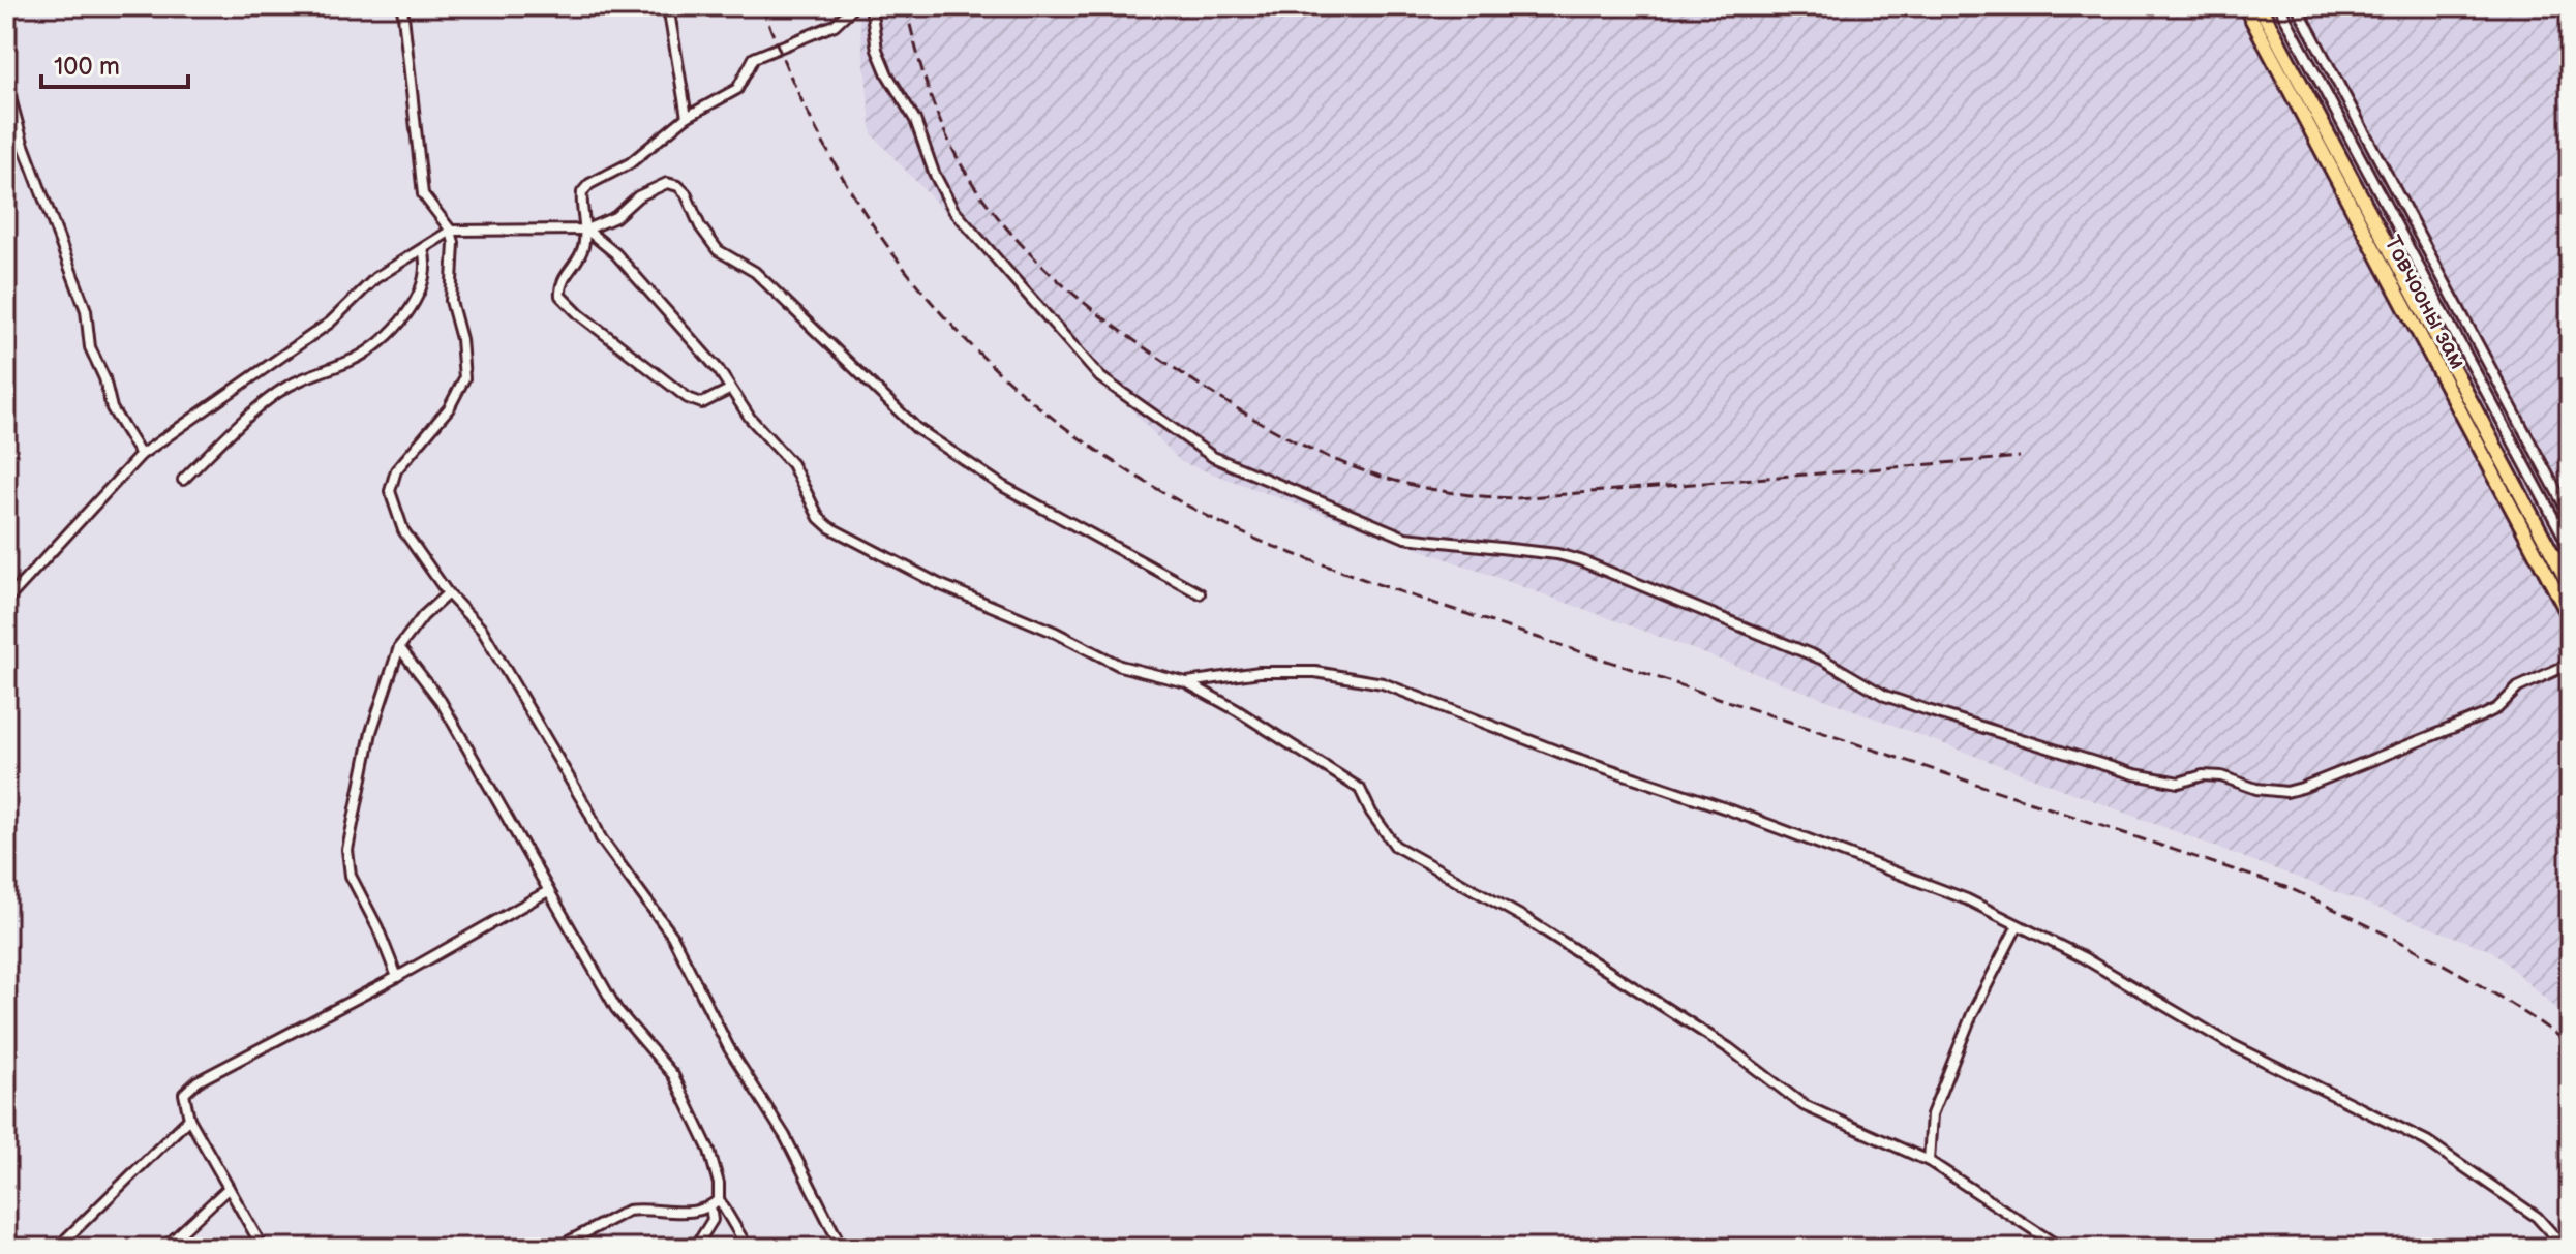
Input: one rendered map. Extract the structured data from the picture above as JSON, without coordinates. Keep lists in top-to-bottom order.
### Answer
{
  "streets": {
    "highway": ["Товчооны зам"]
  },
  "scale_bar": "100 m"
}
